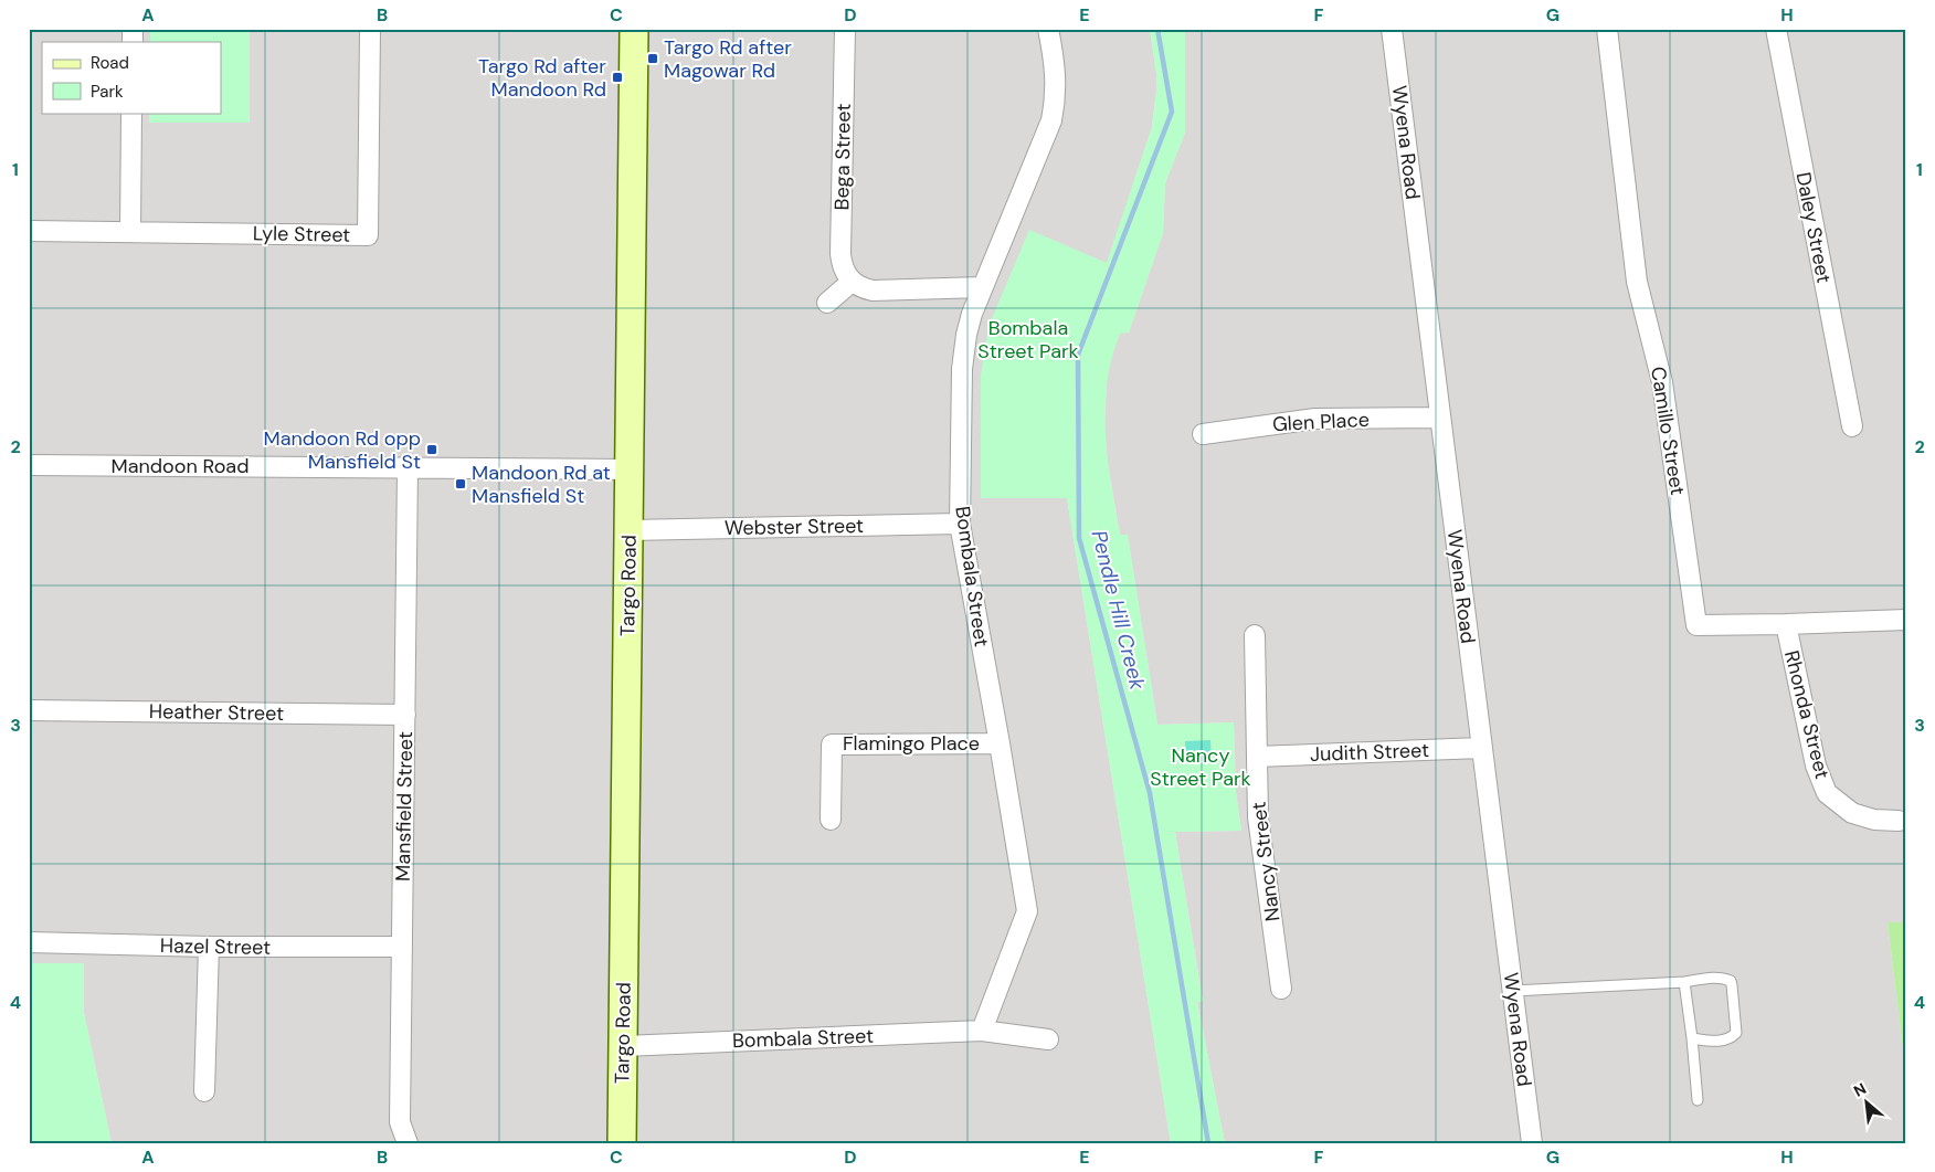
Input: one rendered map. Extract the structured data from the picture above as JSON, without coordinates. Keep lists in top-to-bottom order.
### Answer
{
  "streets": {
    "street": [
      "Wyena Road",
      "Bega Street",
      "Daley Street",
      "Lyle Street",
      "Glen Place",
      "Camillo Street",
      "Mandoon Road",
      "Webster Street",
      "Bombala Street",
      "Targo Road",
      "Heather Street",
      "Rhonda Street",
      "Flamingo Place",
      "Judith Street",
      "Mansfield Street",
      "Nancy Street",
      "Hazel Street"
    ]
  },
  "crossings": [
    ["Wyena Road", "Glen Place"],
    ["Wyena Road", "Judith Street"],
    ["Camillo Street", "Rhonda Street"],
    ["Mandoon Road", "Targo Road"],
    ["Mandoon Road", "Mansfield Street"],
    ["Webster Street", "Bombala Street"],
    ["Webster Street", "Targo Road"],
    ["Bombala Street", "Targo Road"],
    ["Bombala Street", "Flamingo Place"],
    ["Heather Street", "Mansfield Street"],
    ["Judith Street", "Nancy Street"],
    ["Mansfield Street", "Hazel Street"]
  ],
  "water": ["Pendle Hill Creek"],
  "parks": ["Bombala Street Park", "Nancy Street Park"],
  "places": {
    "transit": [
      "Targo Rd after Magowar Rd",
      "Targo Rd after Mandoon Rd",
      "Mandoon Rd opp Mansfield St",
      "Mandoon Rd at Mansfield St"
    ]
  },
  "legend": ["Road", "Park"],
  "north": "top left",
  "grid": {
    "columns": [
      "A",
      "B",
      "C",
      "D",
      "E",
      "F",
      "G",
      "H"
    ],
    "rows": [
      "1",
      "2",
      "3",
      "4"
    ]
  }
}
